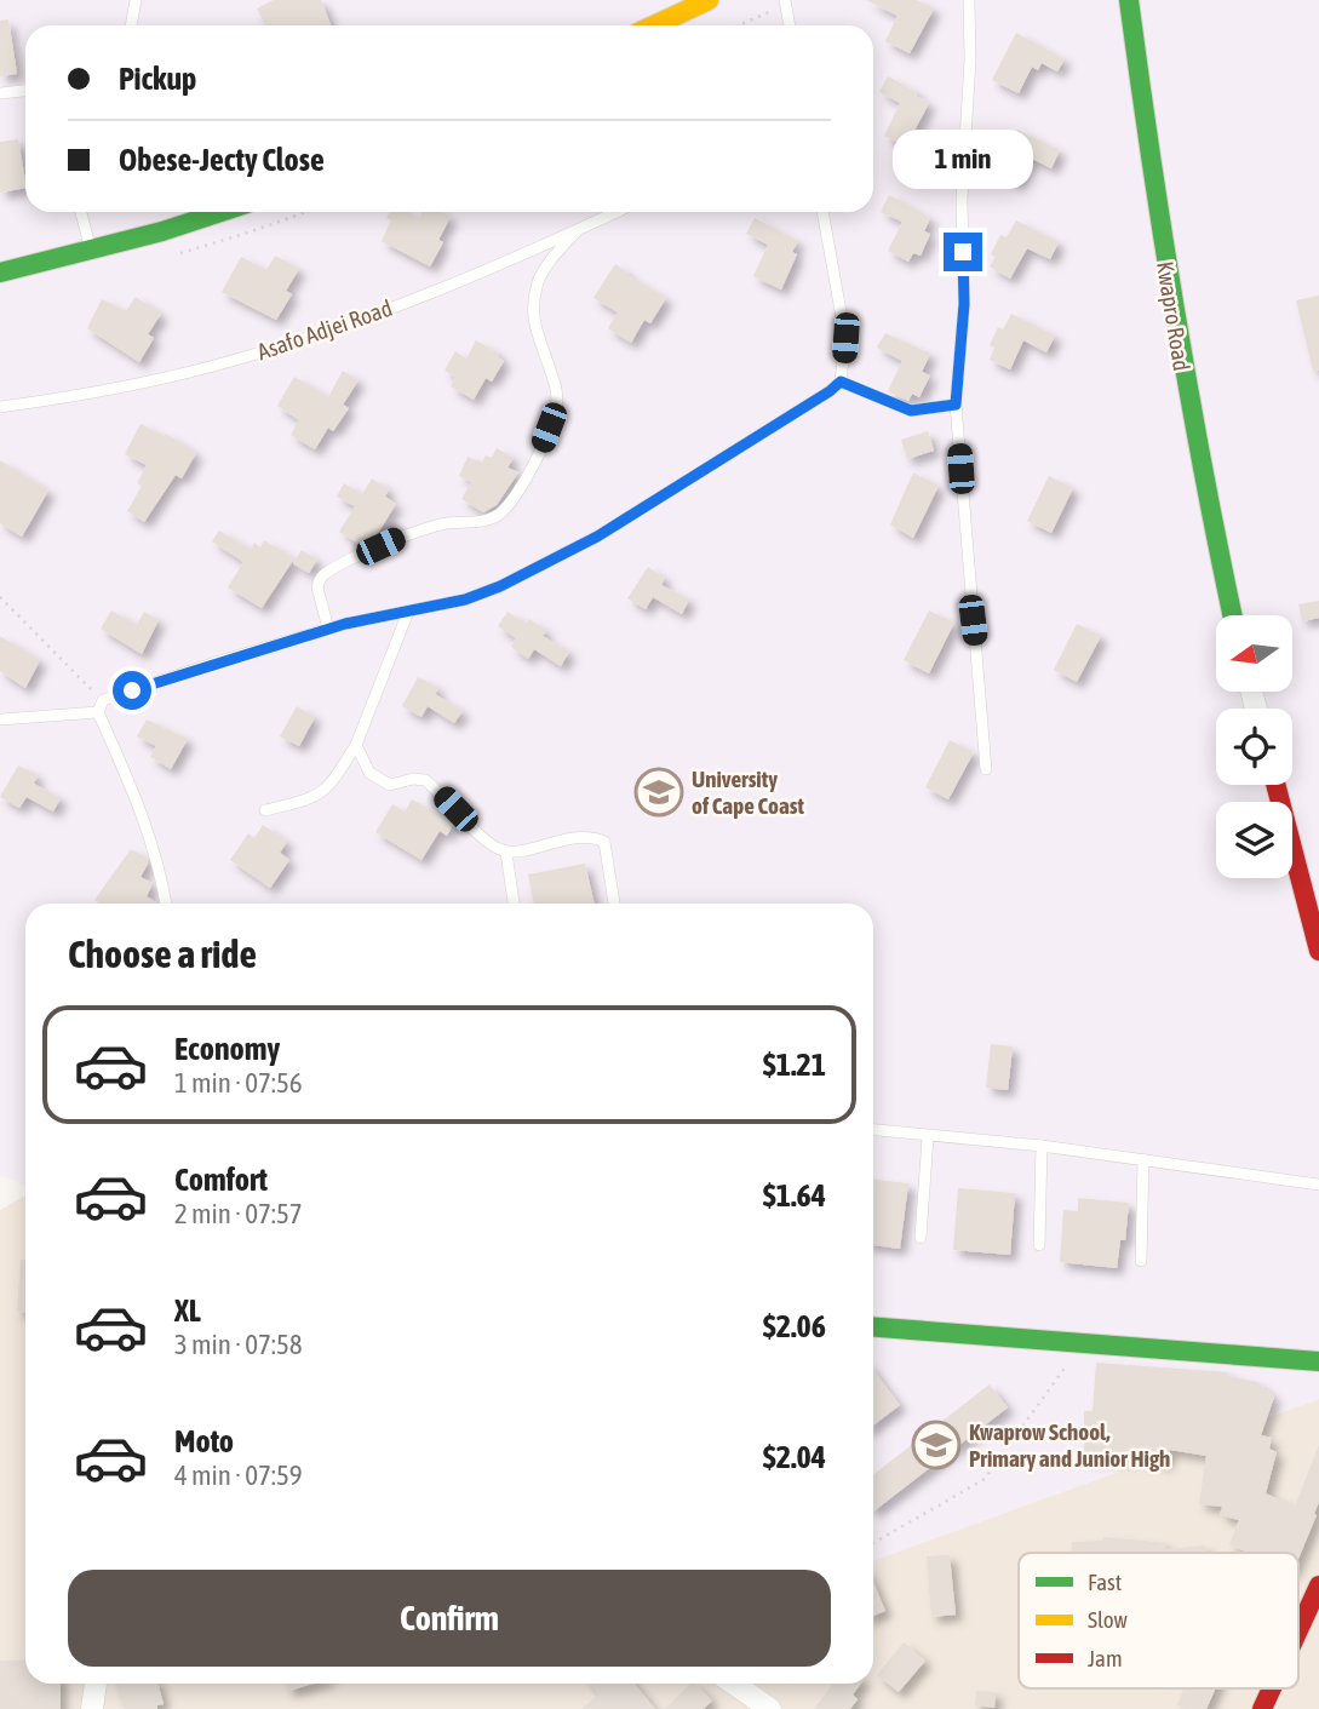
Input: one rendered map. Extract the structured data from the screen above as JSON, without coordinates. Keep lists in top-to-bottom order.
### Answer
{
  "streets": {
    "street": ["Kwapro Road"],
    "lane": ["Asafo Adjei Road"]
  },
  "places": {
    "school or university": ["University of Cape Coast", "Kwaprow School, Primary and Junior High"]
  },
  "legend": ["Fast", "Slow", "Jam"],
  "north": "left",
  "page": {
    "banner": ["Pickup", "Obese-Jecty Close"],
    "bubble": "1 min",
    "heading": "Choose a ride",
    "list": [
      {
        "name": "Economy",
        "note": "1 min · 07:56",
        "value": "$1.21"
      },
      {
        "name": "Comfort",
        "note": "2 min · 07:57",
        "value": "$1.64"
      },
      {
        "name": "XL",
        "note": "3 min · 07:58",
        "value": "$2.06"
      },
      {
        "name": "Moto",
        "note": "4 min · 07:59",
        "value": "$2.04"
      }
    ],
    "buttons": "Confirm"
  }
}
